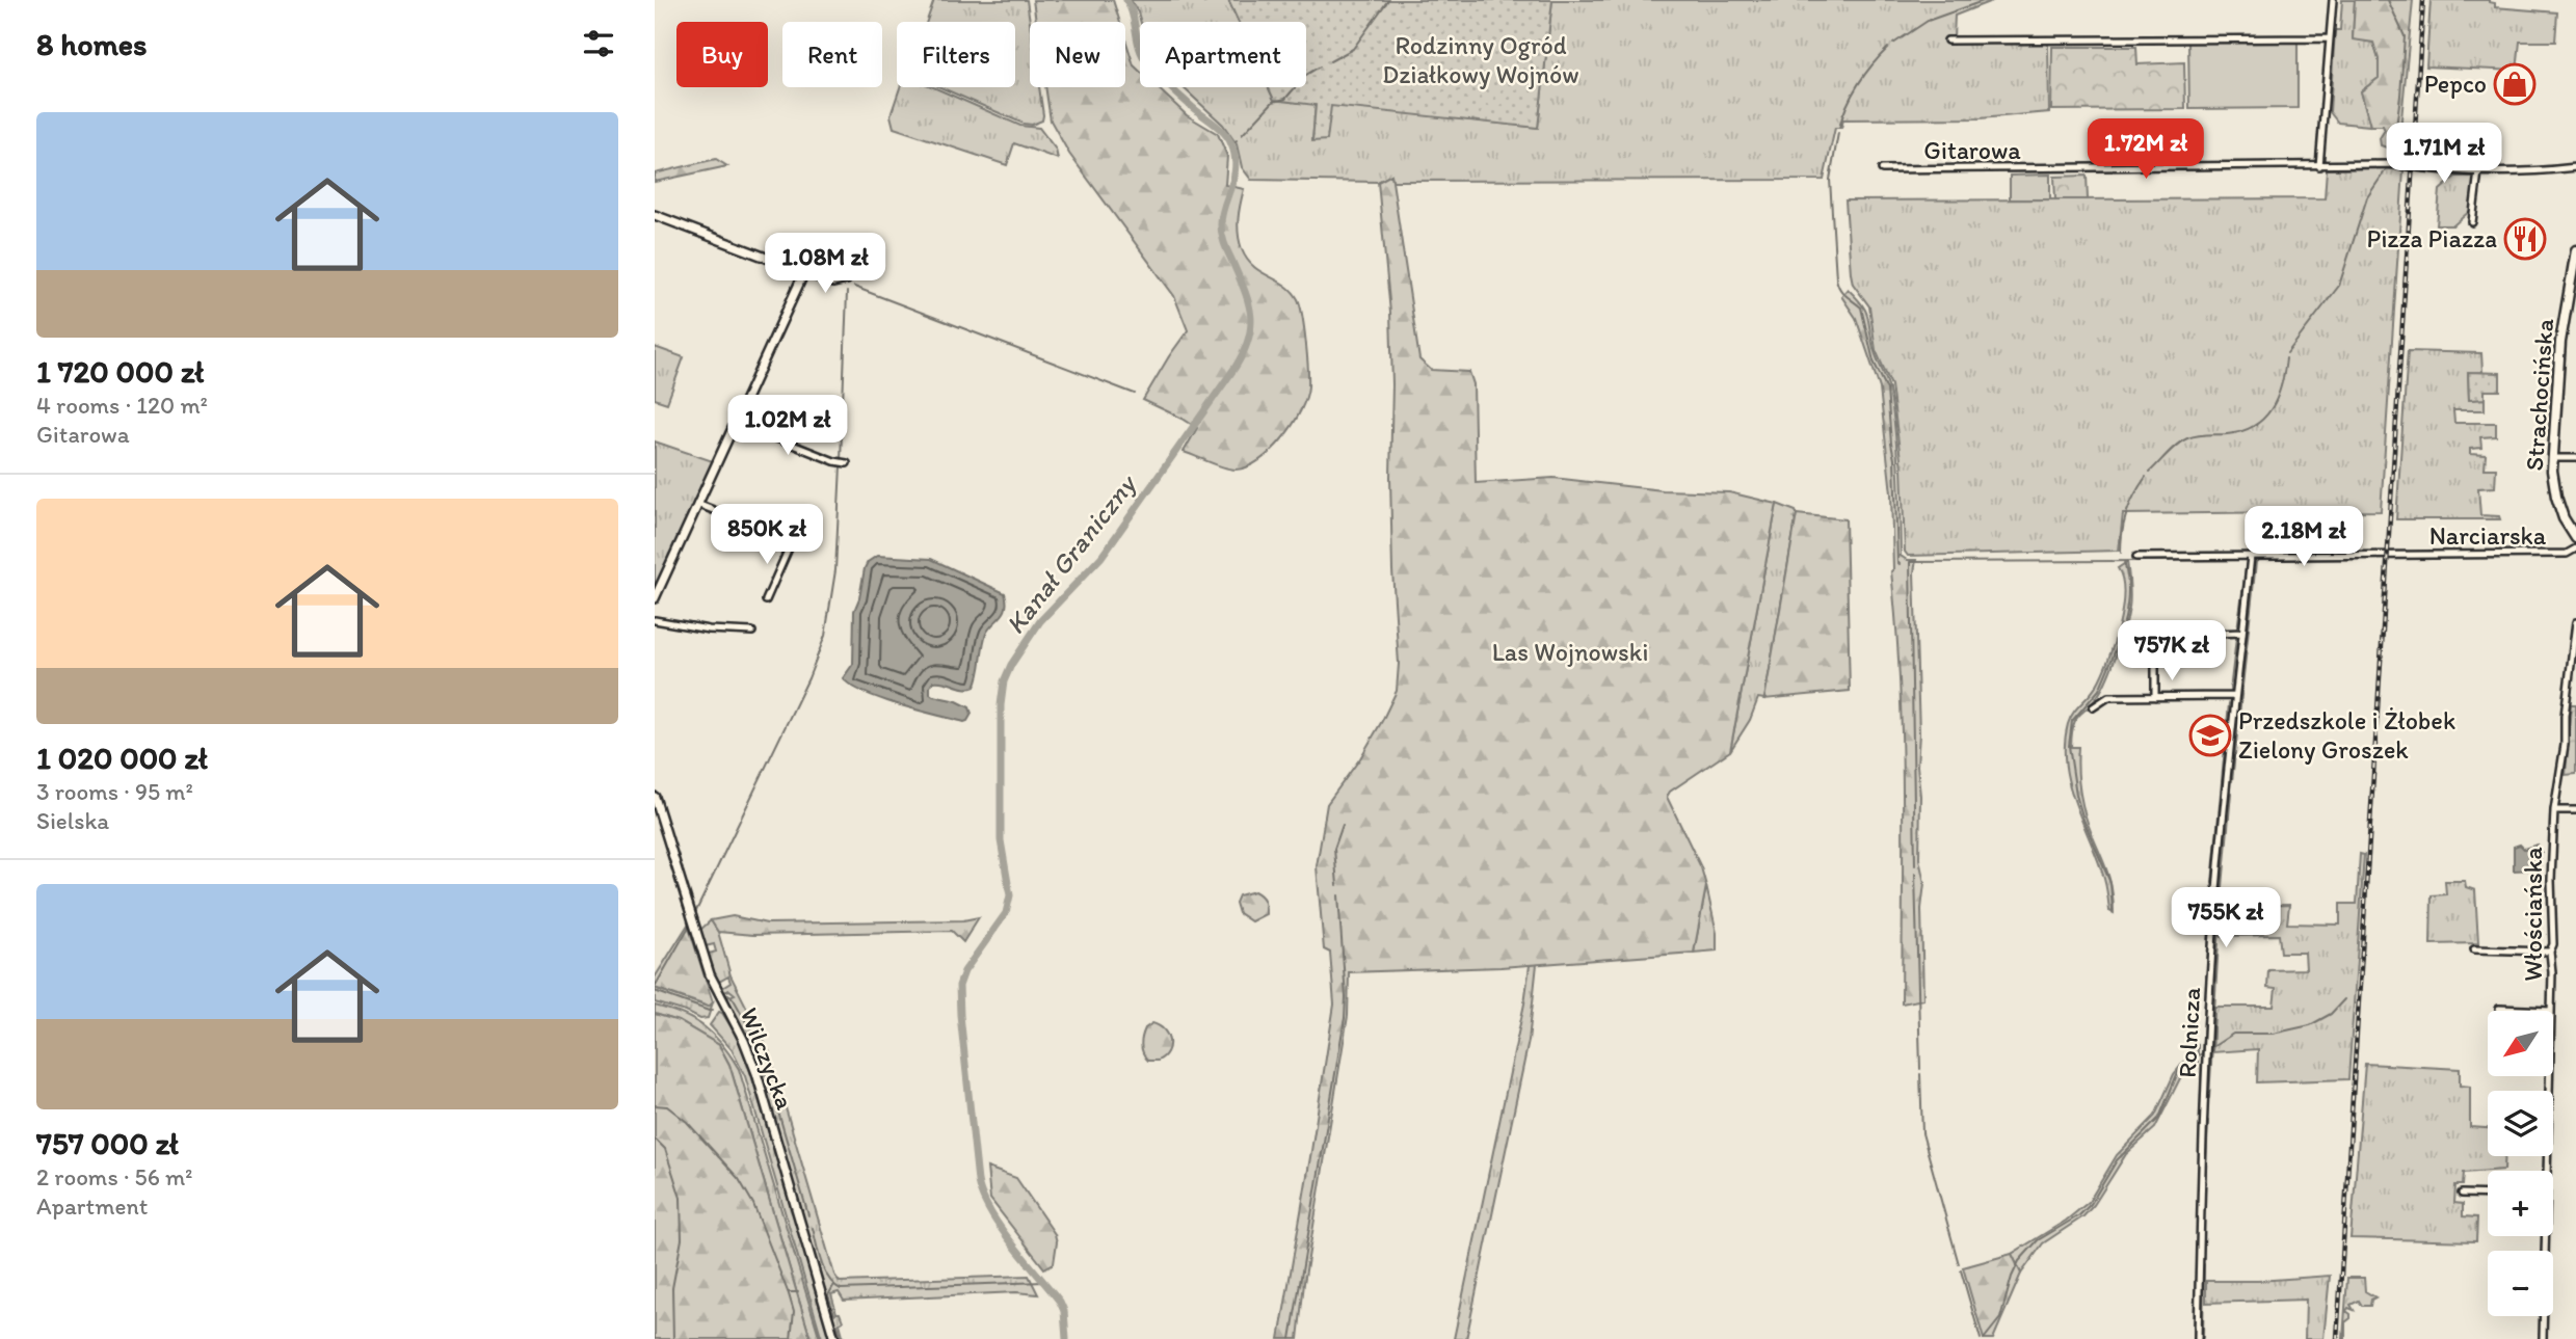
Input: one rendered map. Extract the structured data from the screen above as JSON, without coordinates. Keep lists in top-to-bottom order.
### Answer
{
  "streets": {
    "main road": ["Strachocińska"],
    "street": [
      "Gitarowa",
      "Narciarska",
      "Włościańska",
      "Rolnicza",
      "Wilczycka"
    ]
  },
  "crossings": [
    ["Narciarska", "Rolnicza"]
  ],
  "water": ["Kanał Graniczny"],
  "parks": ["Rodzinny Ogród Działkowy Wojnów", "Las Wojnowski"],
  "places": {
    "shop": ["Pepco"],
    "restaurant": ["Pizza Piazza"],
    "school or university": ["Przedszkole i Żłobek Zielony Groszek"]
  },
  "north": "bottom left",
  "page": {
    "heading": "8 homes",
    "chip": [
      "Buy",
      "Rent",
      "Filters",
      "New",
      "Apartment"
    ],
    "list": [
      {
        "name": "1 720 000 zł",
        "note": "4 rooms · 120 m² · Gitarowa"
      },
      {
        "name": "1 020 000 zł",
        "note": "3 rooms · 95 m² · Sielska"
      },
      {
        "name": "757 000 zł",
        "note": "2 rooms · 56 m² · Apartment"
      }
    ],
    "price": [
      "1.72M zł",
      "1.71M zł",
      "1.08M zł",
      "1.02M zł",
      "850K zł",
      "2.18M zł",
      "757K zł",
      "755K zł"
    ],
    "map_buttons": ["+", "−"]
  }
}
